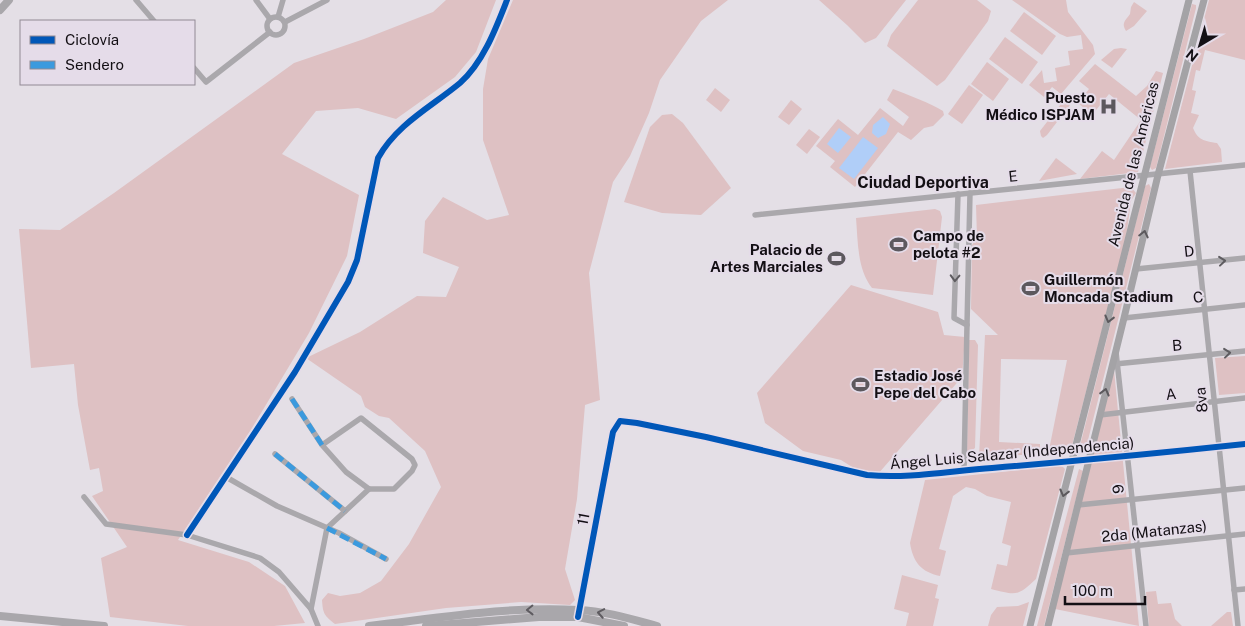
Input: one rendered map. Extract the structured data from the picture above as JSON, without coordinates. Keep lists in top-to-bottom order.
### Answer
{
  "streets": {
    "main road": ["Avenida de las Américas"],
    "street": [
      "E",
      "D",
      "C",
      "B",
      "A",
      "8va",
      "Ángel Luis Salazar (Independencia)",
      "9",
      "11",
      "2da (Matanzas)"
    ]
  },
  "crossings": [
    ["Avenida de las Américas", "E"],
    ["Avenida de las Américas", "D"],
    ["Avenida de las Américas", "C"],
    ["Avenida de las Américas", "B"],
    ["Avenida de las Américas", "A"],
    ["Avenida de las Américas", "Ángel Luis Salazar (Independencia)"],
    ["Avenida de las Américas", "9"],
    ["Avenida de las Américas", "2da (Matanzas)"],
    ["E", "8va"],
    ["D", "8va"],
    ["C", "8va"],
    ["B", "8va"],
    ["B", "9"],
    ["A", "8va"],
    ["A", "9"],
    ["8va", "Ángel Luis Salazar (Independencia)"],
    ["8va", "2da (Matanzas)"],
    ["Ángel Luis Salazar (Independencia)", "9"],
    ["Ángel Luis Salazar (Independencia)", "11"],
    ["9", "2da (Matanzas)"]
  ],
  "one_way": ["D"],
  "districts": ["Ciudad Deportiva"],
  "places": {
    "hospital": ["Puesto Médico ISPJAM"],
    "sports": [
      "Campo de pelota #2",
      "Palacio de Artes Marciales",
      "Guillermón Moncada Stadium",
      "Estadio José Pepe del Cabo"
    ]
  },
  "legend": ["Ciclovía", "Sendero"],
  "scale_bar": "100 m",
  "north": "bottom left"
}
